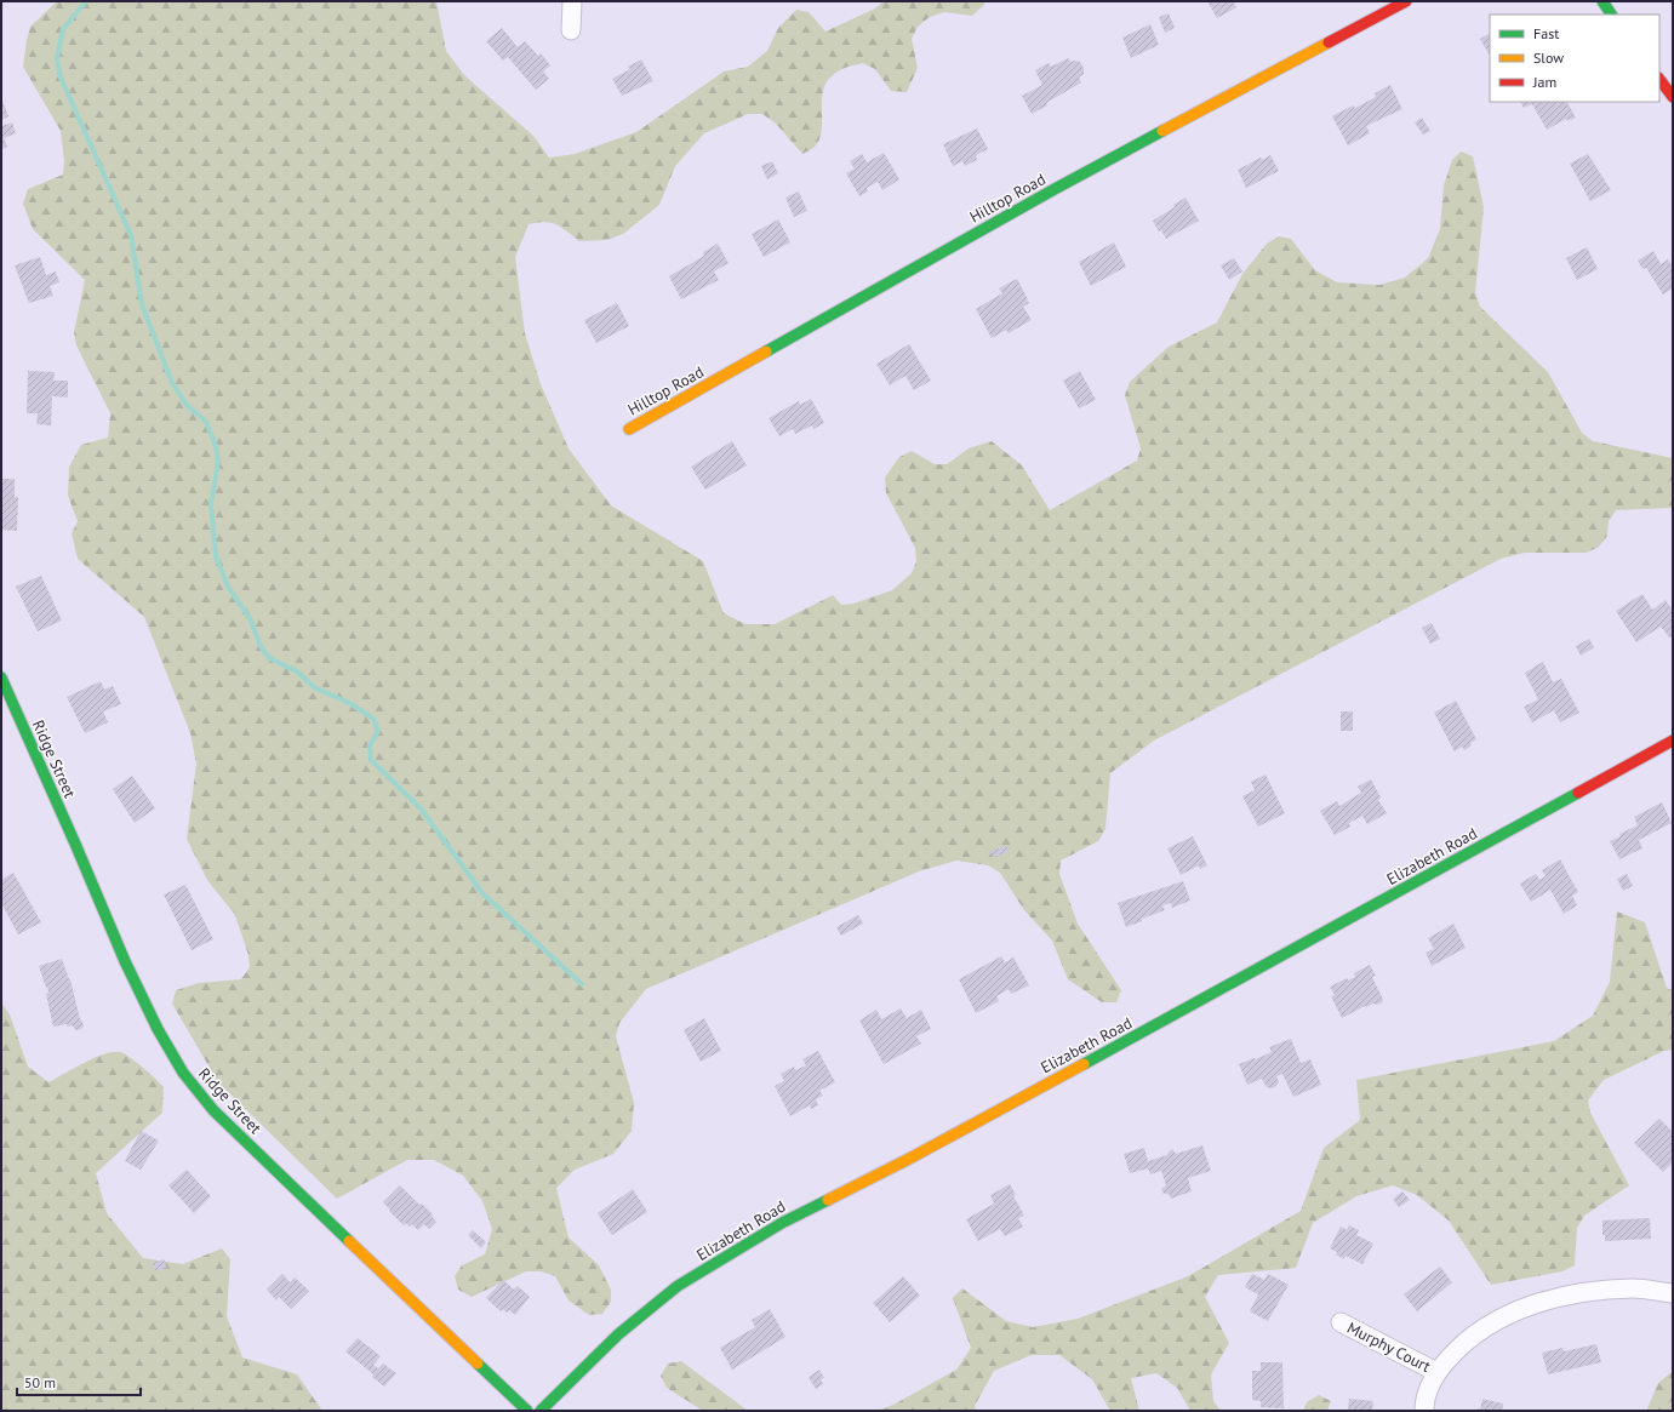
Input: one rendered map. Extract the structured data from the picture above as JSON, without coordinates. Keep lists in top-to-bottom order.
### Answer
{
  "streets": {
    "main road": ["Hilltop Road", "Ridge Street", "Elizabeth Road"],
    "street": ["Murphy Court"]
  },
  "legend": ["Fast", "Slow", "Jam"],
  "scale_bar": "50 m"
}
